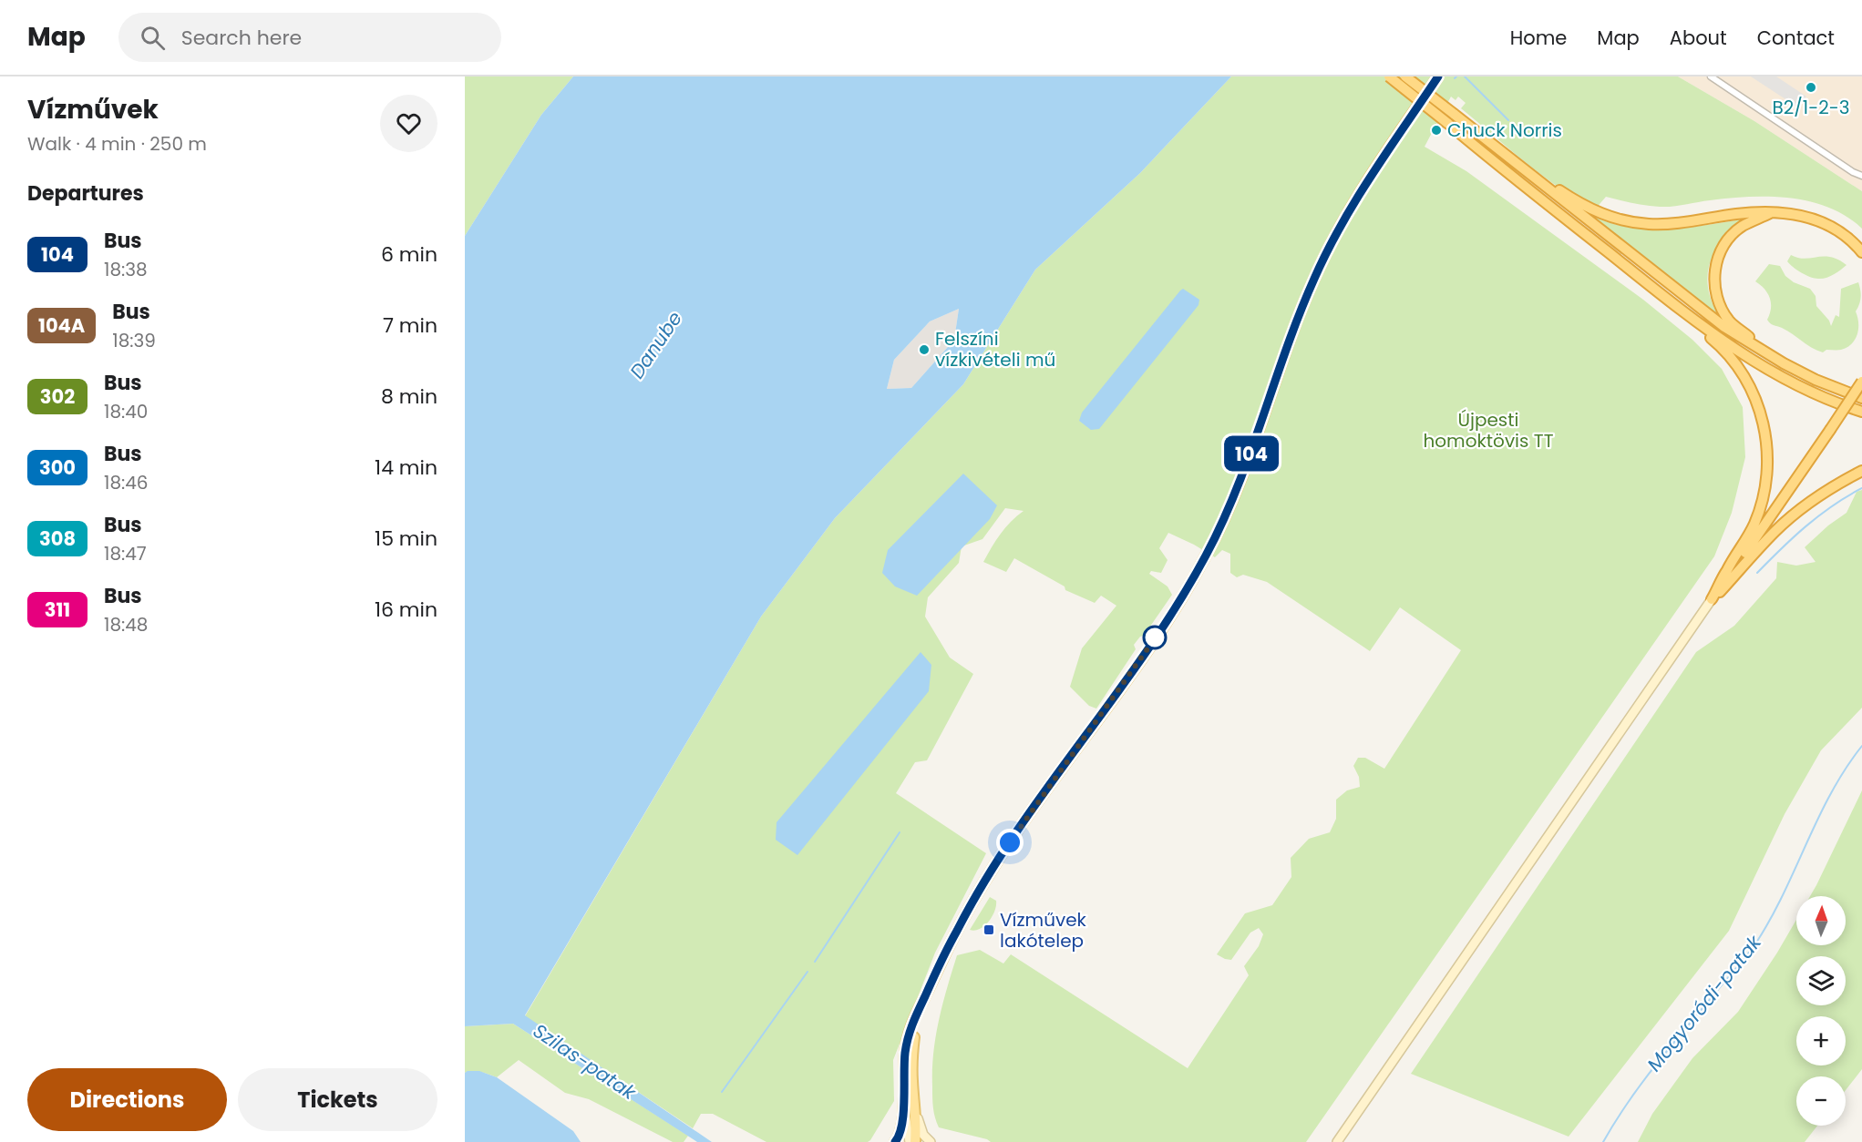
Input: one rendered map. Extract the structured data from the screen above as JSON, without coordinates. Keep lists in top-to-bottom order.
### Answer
{
  "water": ["Danube", "Mogyoródi-patak", "Szilas-patak"],
  "parks": ["Újpesti homoktövis TT"],
  "places": {
    "other": ["B2/1-2-3", "Chuck Norris", "Felszíni vízkivételi mű"],
    "transit": ["Vízművek lakótelep"]
  },
  "lines": ["bus line 104"],
  "north": "top",
  "page": {
    "header": "Map",
    "search": "Search here",
    "nav": [
      "Home",
      "Map",
      "About",
      "Contact"
    ],
    "heading": [
      ["Vízművek", "Walk · 4 min · 250 m"],
      "Departures"
    ],
    "on_map": "104",
    "list": [
      {
        "mark": "104",
        "name": "Bus",
        "note": "18:38",
        "value": "6 min"
      },
      {
        "mark": "104A",
        "name": "Bus",
        "note": "18:39",
        "value": "7 min"
      },
      {
        "mark": "302",
        "name": "Bus",
        "note": "18:40",
        "value": "8 min"
      },
      {
        "mark": "300",
        "name": "Bus",
        "note": "18:46",
        "value": "14 min"
      },
      {
        "mark": "308",
        "name": "Bus",
        "note": "18:47",
        "value": "15 min"
      },
      {
        "mark": "311",
        "name": "Bus",
        "note": "18:48",
        "value": "16 min"
      }
    ],
    "map_buttons": ["+", "−"],
    "buttons": ["Directions", "Tickets"]
  }
}
